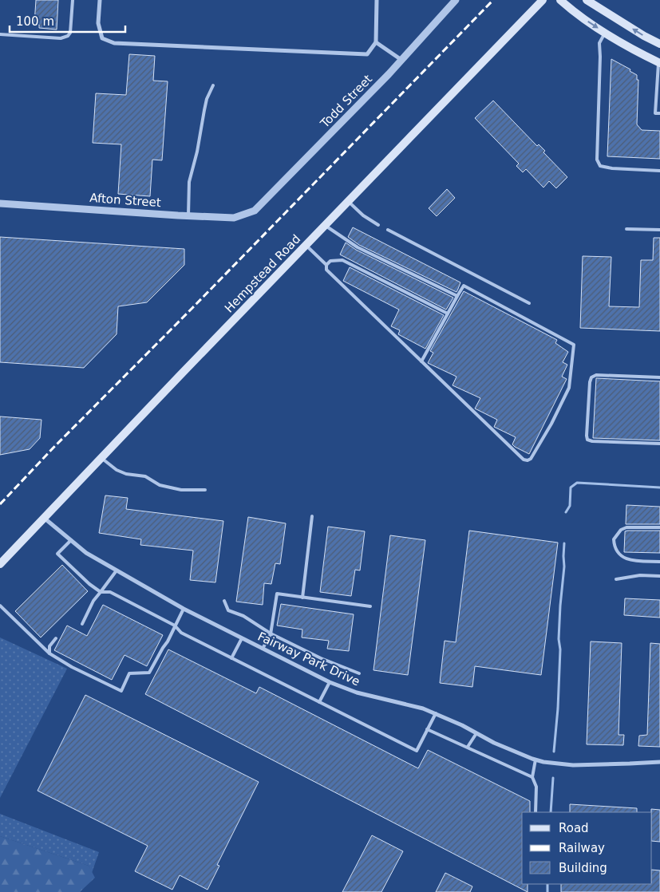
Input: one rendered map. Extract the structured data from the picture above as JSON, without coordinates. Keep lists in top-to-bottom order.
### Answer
{
  "streets": {
    "main road": ["Hempstead Road"],
    "street": ["Todd Street", "Afton Street", "Fairway Park Drive"]
  },
  "crossings": [
    ["Todd Street", "Afton Street"],
    ["Hempstead Road", "Fairway Park Drive"]
  ],
  "legend": ["Road", "Railway", "Building"],
  "scale_bar": "100 m"
}
